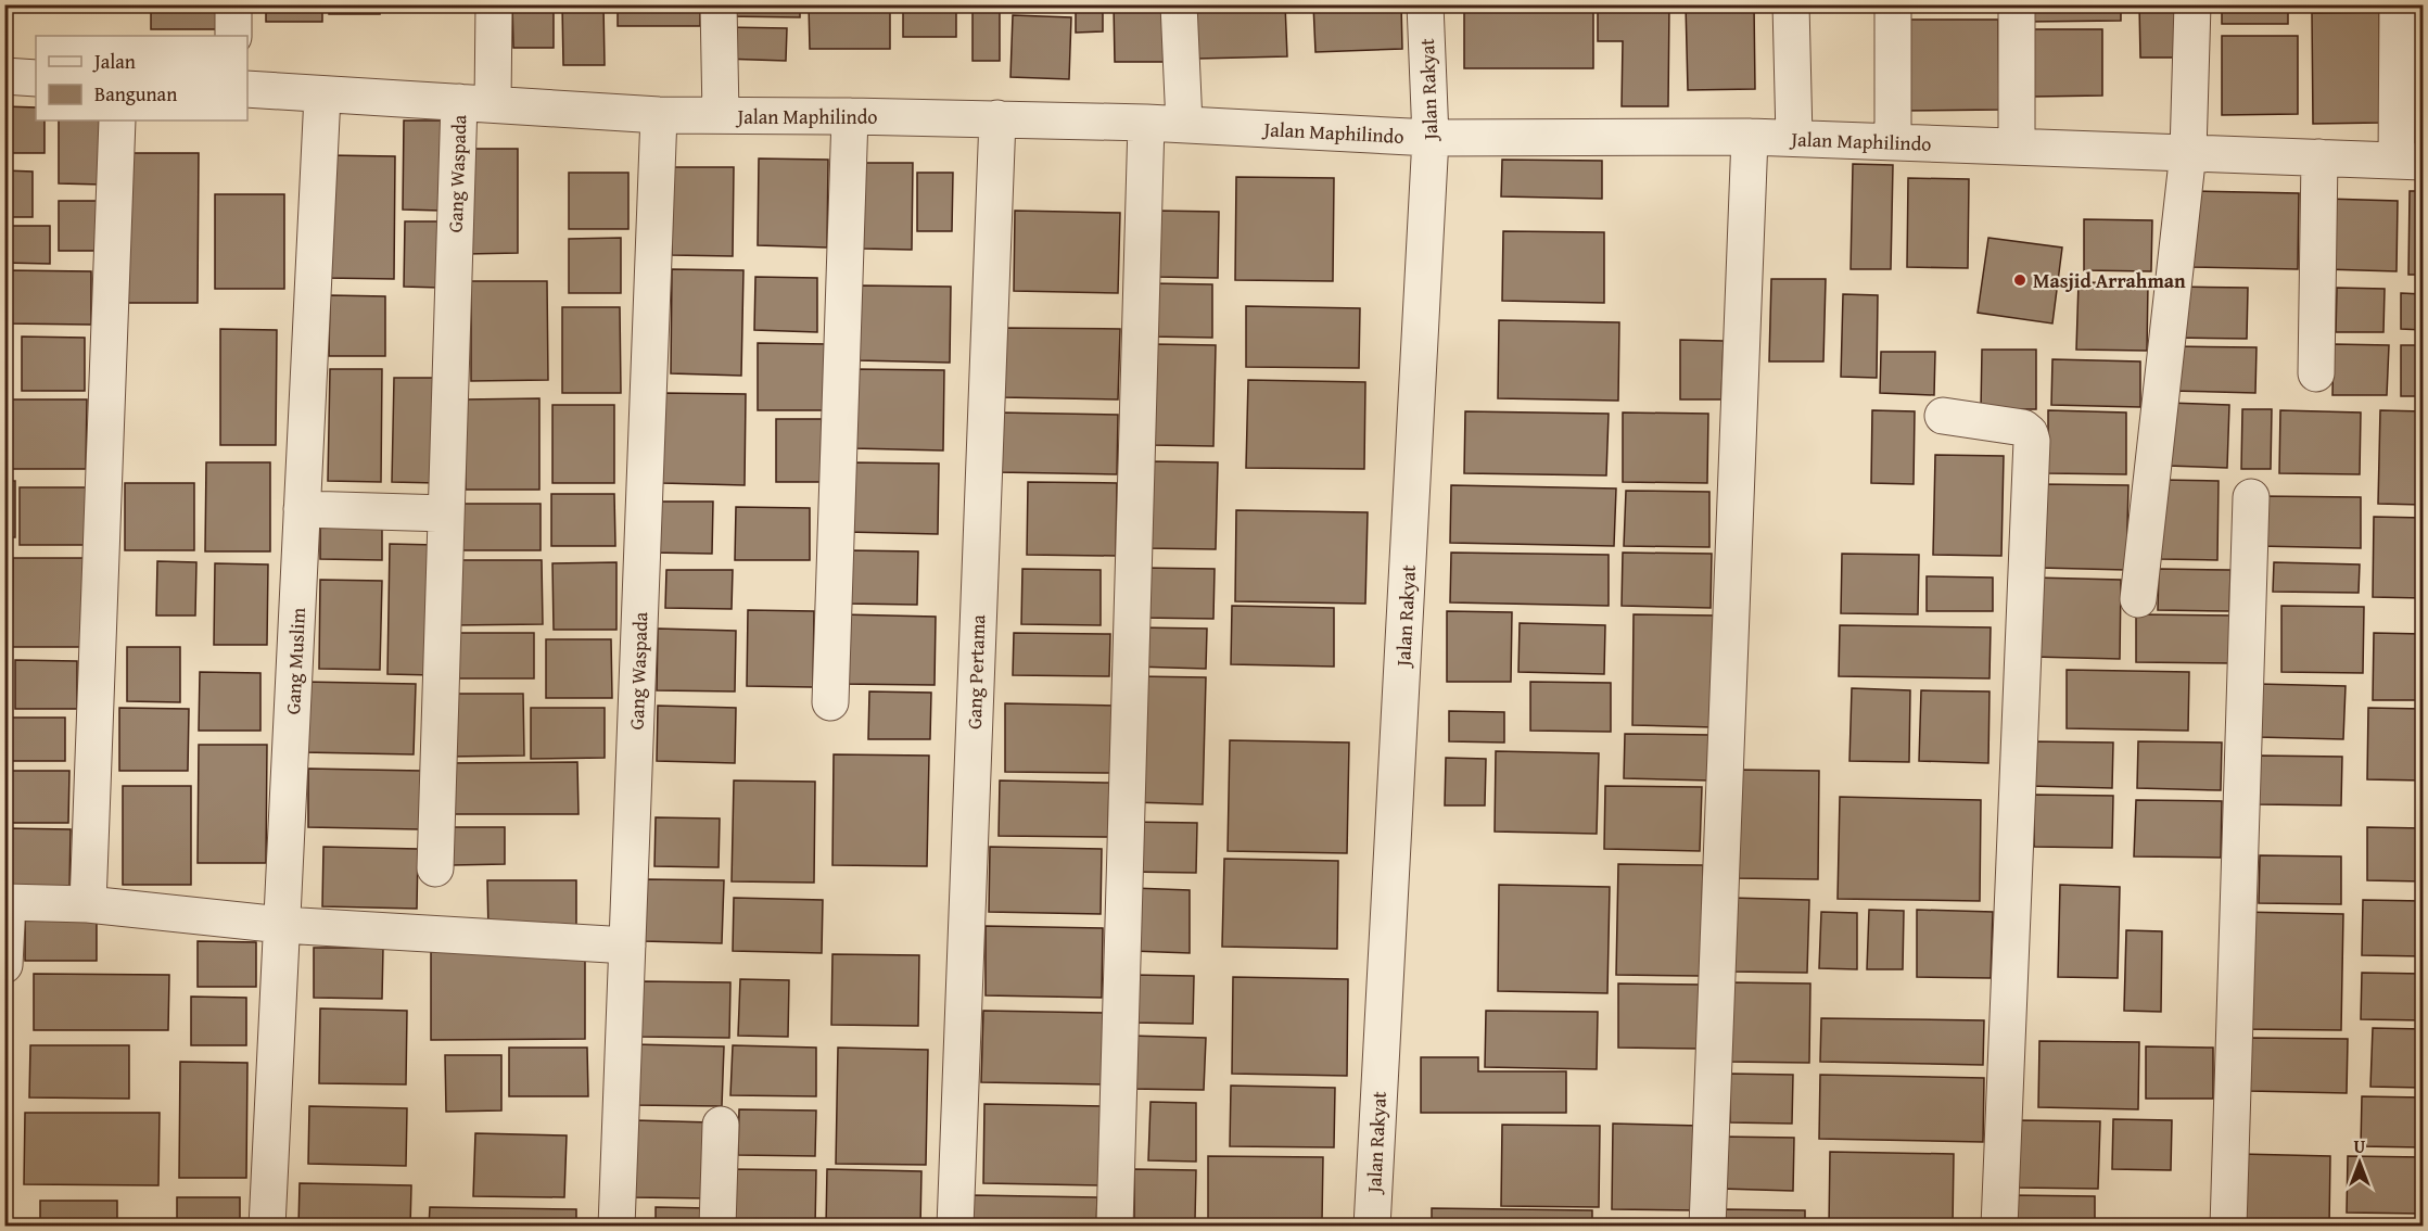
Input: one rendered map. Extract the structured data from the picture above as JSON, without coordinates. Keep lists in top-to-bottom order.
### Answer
{
  "streets": {
    "street": [
      "Jalan Rakyat",
      "Jalan Maphilindo",
      "Gang Waspada",
      "Gang Muslim",
      "Gang Pertama"
    ]
  },
  "crossings": [
    ["Jalan Rakyat", "Jalan Maphilindo"],
    ["Jalan Maphilindo", "Gang Waspada"],
    ["Jalan Maphilindo", "Gang Muslim"],
    ["Jalan Maphilindo", "Gang Pertama"]
  ],
  "places": ["Masjid Arrahman"],
  "legend": ["Jalan", "Bangunan"],
  "north": "top"
}
